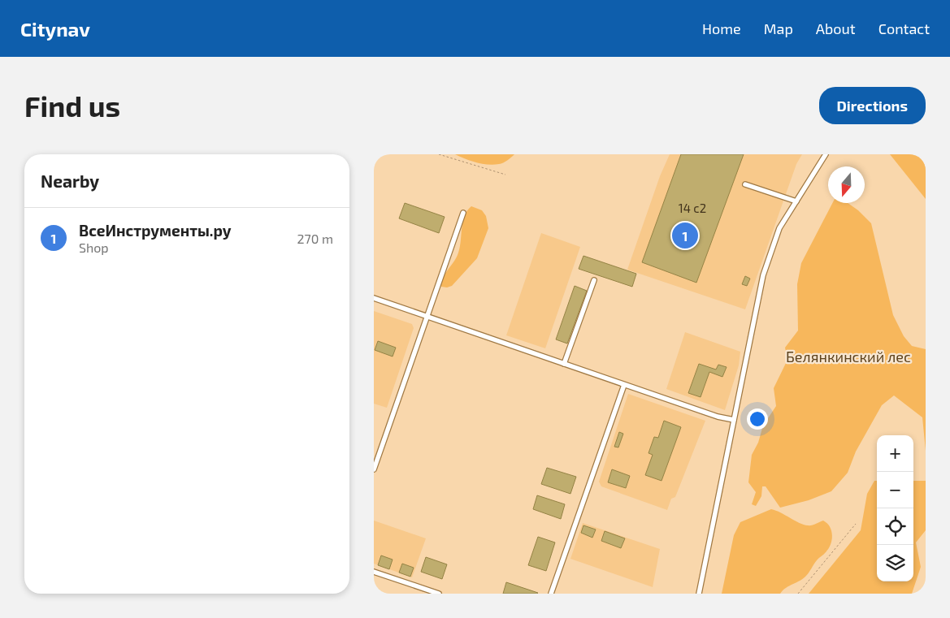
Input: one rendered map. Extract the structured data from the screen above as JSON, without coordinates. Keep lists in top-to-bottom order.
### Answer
{
  "parks": ["Белянкинский лес"],
  "house_numbers": ["14 с2"],
  "north": "bottom",
  "page": {
    "header": "Citynav",
    "nav": [
      "Home",
      "Map",
      "About",
      "Contact"
    ],
    "buttons": "Directions",
    "title": "Find us",
    "heading": "Nearby",
    "list": [
      {
        "mark": "1",
        "name": "ВсеИнструменты.ру",
        "note": "Shop",
        "value": "270 m"
      }
    ],
    "pins": "1",
    "map_buttons": ["+", "−"]
  }
}
